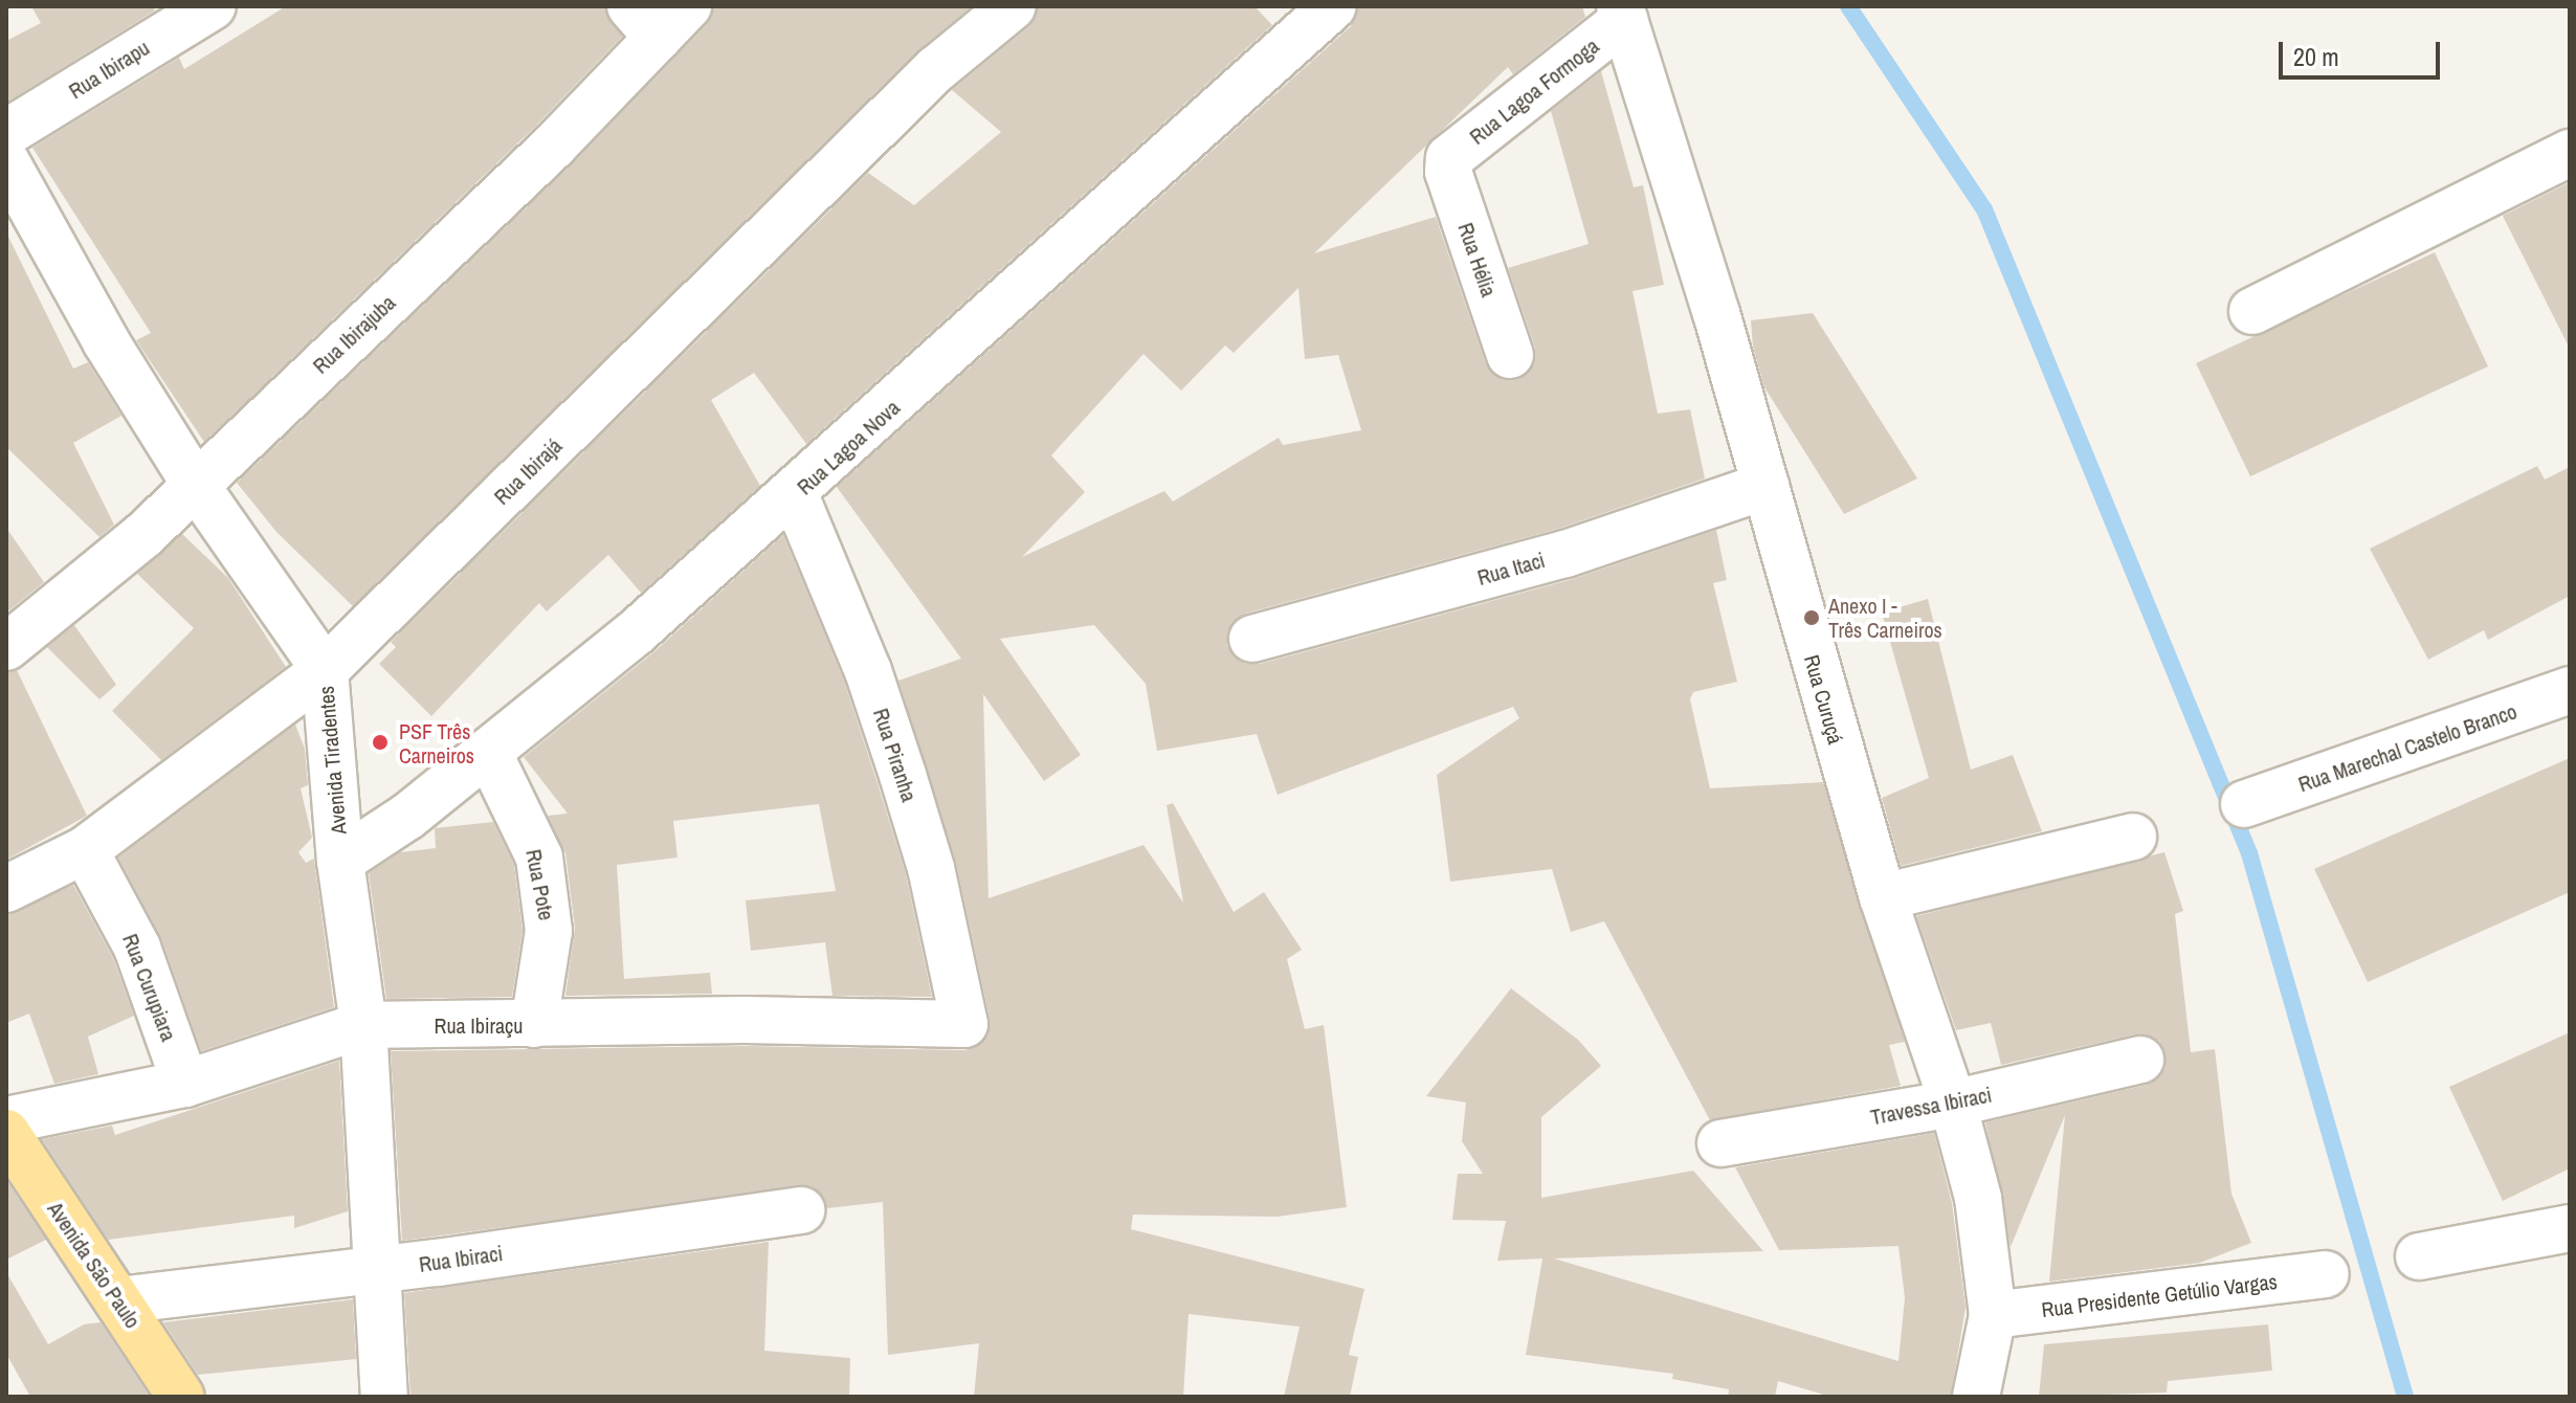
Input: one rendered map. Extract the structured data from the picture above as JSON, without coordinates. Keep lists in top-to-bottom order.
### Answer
{
  "streets": {
    "main road": ["Avenida São Paulo"],
    "street": [
      "Rua Ibirapu",
      "Rua Lagoa Formoga",
      "Rua Hélia",
      "Rua Ibirajuba",
      "Rua Lagoa Nova",
      "Rua Ibirajá",
      "Rua Itaci",
      "Rua Curuçá",
      "Rua Marechal Castelo Branco",
      "Rua Piranha",
      "Avenida Tiradentes",
      "Rua Pote",
      "Rua Curupiara",
      "Rua Ibiraçu",
      "Travessa Ibiraci",
      "Rua Ibiraci",
      "Rua Presidente Getúlio Vargas"
    ]
  },
  "crossings": [
    ["Rua Lagoa Formoga", "Rua Hélia"],
    ["Rua Lagoa Formoga", "Rua Curuçá"],
    ["Rua Ibirajuba", "Avenida Tiradentes"],
    ["Rua Lagoa Nova", "Rua Piranha"],
    ["Rua Lagoa Nova", "Avenida Tiradentes"],
    ["Rua Lagoa Nova", "Rua Pote"],
    ["Rua Ibirajá", "Avenida Tiradentes"],
    ["Rua Ibirajá", "Rua Curupiara"],
    ["Rua Itaci", "Rua Curuçá"],
    ["Rua Curuçá", "Travessa Ibiraci"],
    ["Rua Curuçá", "Rua Presidente Getúlio Vargas"],
    ["Rua Piranha", "Rua Ibiraçu"],
    ["Avenida Tiradentes", "Rua Ibiraçu"],
    ["Avenida Tiradentes", "Rua Ibiraci"],
    ["Rua Pote", "Rua Ibiraçu"],
    ["Rua Curupiara", "Rua Ibiraçu"],
    ["Rua Ibiraci", "Avenida São Paulo"]
  ],
  "places": ["Anexo I - Três Carneiros", "PSF Três Carneiros"],
  "scale_bar": "20 m"
}
